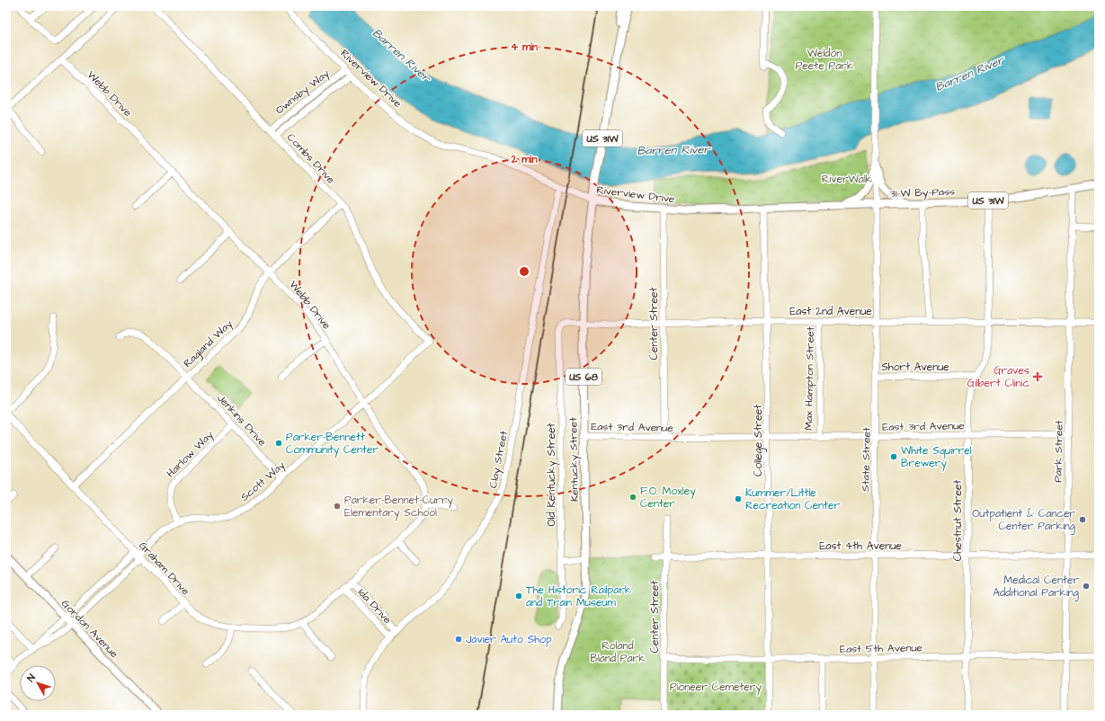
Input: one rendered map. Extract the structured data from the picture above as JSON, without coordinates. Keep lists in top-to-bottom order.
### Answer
{
  "streets": {
    "main road": [
      "Riverview Drive",
      "US 31W",
      "31-W By-Pass",
      "US 68",
      "Kentucky Street",
      "Gordon Avenue"
    ],
    "street": [
      "Ownsby Way",
      "Webb Drive",
      "Combs Drive",
      "East 2nd Avenue",
      "Center Street",
      "Ragland Way",
      "Short Avenue",
      "Max Hampton Street",
      "Jenkins Drive",
      "East 3rd Avenue",
      "College Street",
      "Park Street",
      "Harlow Way",
      "Clay Street",
      "State Street",
      "Old Kentucky Street",
      "Scott Way",
      "Chestnut Street",
      "East 4th Avenue",
      "Graham Drive",
      "Ida Drive",
      "East 5th Avenue"
    ]
  },
  "crossings": [
    ["Riverview Drive", "Ownsby Way"],
    ["Riverview Drive", "US 31W"],
    ["Riverview Drive", "31-W By-Pass"],
    ["Riverview Drive", "Center Street"],
    ["Riverview Drive", "College Street"],
    ["Riverview Drive", "Clay Street"],
    ["Riverview Drive", "Kentucky Street"],
    ["Riverview Drive", "State Street"],
    ["Ownsby Way", "Combs Drive"],
    ["Webb Drive", "Ragland Way"],
    ["Webb Drive", "Scott Way"],
    ["US 31W", "Kentucky Street"],
    ["Combs Drive", "Ragland Way"],
    ["Combs Drive", "Scott Way"],
    ["31-W By-Pass", "Park Street"],
    ["31-W By-Pass", "State Street"],
    ["31-W By-Pass", "Chestnut Street"],
    ["East 2nd Avenue", "Center Street"],
    ["East 2nd Avenue", "Max Hampton Street"],
    ["East 2nd Avenue", "College Street"],
    ["East 2nd Avenue", "Park Street"],
    ["East 2nd Avenue", "Kentucky Street"],
    ["East 2nd Avenue", "State Street"],
    ["East 2nd Avenue", "Old Kentucky Street"],
    ["East 2nd Avenue", "Chestnut Street"],
    ["Center Street", "East 3rd Avenue"],
    ["Center Street", "East 4th Avenue"],
    ["Center Street", "East 5th Avenue"],
    ["Ragland Way", "Jenkins Drive"],
    ["Ragland Way", "Graham Drive"],
    ["Short Avenue", "State Street"],
    ["Short Avenue", "Chestnut Street"],
    ["Max Hampton Street", "East 3rd Avenue"],
    ["Jenkins Drive", "Harlow Way"],
    ["Jenkins Drive", "Scott Way"],
    ["East 3rd Avenue", "College Street"],
    ["East 3rd Avenue", "Park Street"],
    ["East 3rd Avenue", "Kentucky Street"],
    ["East 3rd Avenue", "State Street"],
    ["East 3rd Avenue", "Chestnut Street"],
    ["College Street", "East 4th Avenue"],
    ["College Street", "East 5th Avenue"],
    ["Park Street", "East 4th Avenue"],
    ["Park Street", "East 5th Avenue"],
    ["Harlow Way", "Scott Way"],
    ["Clay Street", "Ida Drive"],
    ["State Street", "East 4th Avenue"],
    ["State Street", "East 5th Avenue"],
    ["Scott Way", "Graham Drive"],
    ["Scott Way", "Gordon Avenue"],
    ["Chestnut Street", "East 4th Avenue"],
    ["Chestnut Street", "East 5th Avenue"],
    ["Graham Drive", "Ida Drive"]
  ],
  "water": ["Barren River"],
  "parks": [
    "Weldon Peete Park",
    "RiverWalk",
    "Roland Bland Park",
    "Pioneer Cemetery"
  ],
  "places": {
    "health": ["Graves Gilbert Clinic"],
    "other": [
      "Parker-Bennett Community Center",
      "White Squirrel Brewery",
      "F.O. Moxley Center",
      "Kummer/Little Recreation Center",
      "Parker-Bennet-Curry Elementary School",
      "Outpatient & Cancer Center Parking",
      "Medical Center Additional Parking",
      "The Historic Railpark and Train Museum",
      "Javier Auto Shop"
    ]
  },
  "north": "top left",
  "rings": ["4 min", "2 min"]
}
